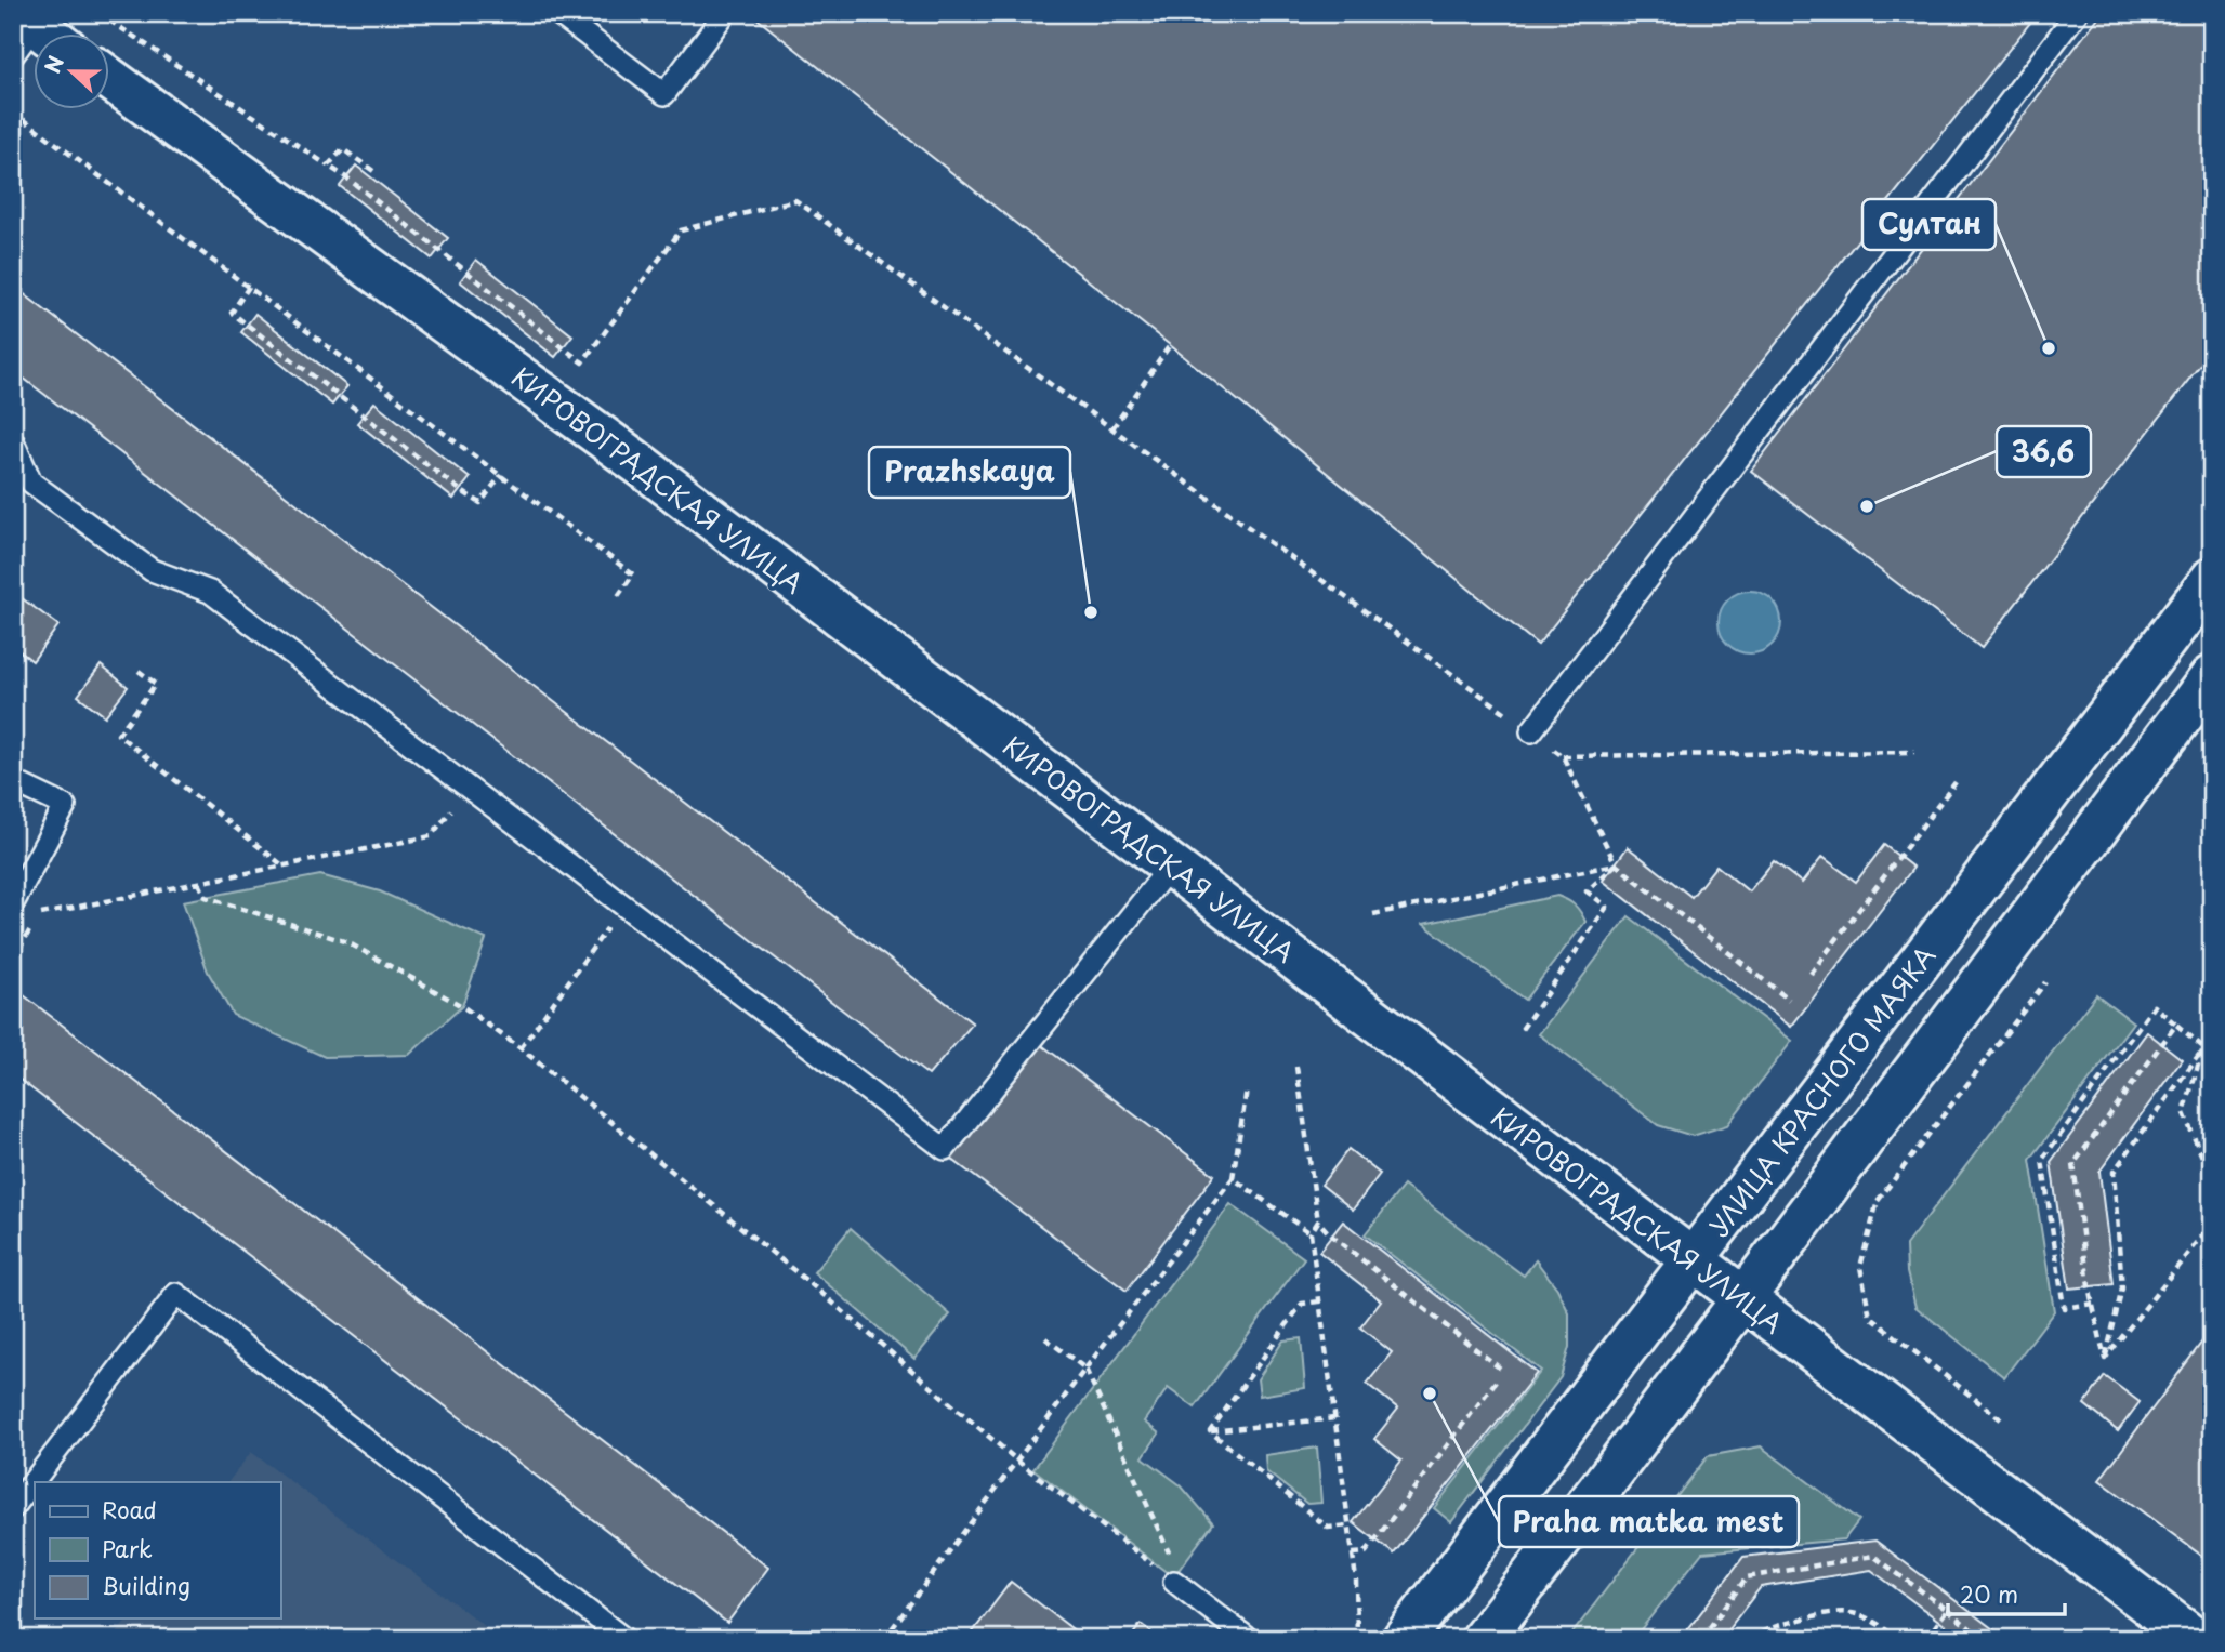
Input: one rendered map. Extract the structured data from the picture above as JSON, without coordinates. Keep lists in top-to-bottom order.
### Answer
{
  "streets": {
    "street": ["КИРОВОГРАДСКАЯ УЛИЦА", "УЛИЦА КРАСНОГО МАЯКА"]
  },
  "crossings": [
    ["КИРОВОГРАДСКАЯ УЛИЦА", "УЛИЦА КРАСНОГО МАЯКА"]
  ],
  "places": [
    "Султан",
    "36,6",
    "Prazhskaya",
    "Praha matka mest"
  ],
  "legend": ["Road", "Park", "Building"],
  "scale_bar": "20 m",
  "north": "left"
}
